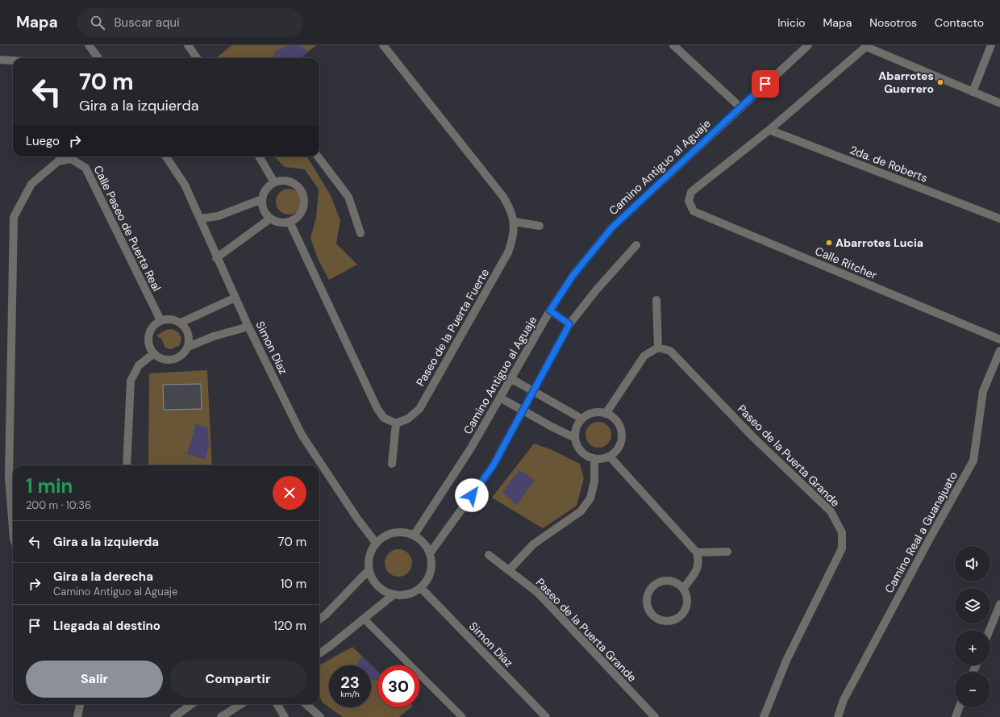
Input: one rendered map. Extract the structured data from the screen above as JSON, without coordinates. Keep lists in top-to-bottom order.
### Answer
{
  "streets": {
    "street": [
      "2da. de Roberts",
      "Camino Antiguo al Aguaje",
      "Calle Paseo de Puerta Real",
      "Calle Ritcher",
      "Paseo de la Puerta Fuerte",
      "Simon Díaz",
      "Paseo de la Puerta Grande",
      "Camino Real a Guanajuato"
    ]
  },
  "crossings": [
    ["2da. de Roberts", "Calle Ritcher"],
    ["Camino Antiguo al Aguaje", "Simon Díaz"]
  ],
  "places": ["Abarrotes Guerrero", "Abarrotes Lucia"],
  "page": {
    "header": "Mapa",
    "search": "Buscar aquí",
    "nav": [
      "Inicio",
      "Mapa",
      "Nosotros",
      "Contacto"
    ],
    "turn": ["70 m", "Gira a la izquierda"],
    "then": "Luego",
    "heading": ["1 min", "200 m · 10:36"],
    "list": [
      {
        "name": "Gira a la izquierda",
        "value": "70 m"
      },
      {
        "name": "Gira a la derecha",
        "note": "Camino Antiguo al Aguaje",
        "value": "10 m"
      },
      {
        "name": "Llegada al destino",
        "value": "120 m"
      }
    ],
    "map_buttons": ["+", "−"],
    "buttons": ["Salir", "Compartir"],
    "speed": "23 km/h",
    "limit": "30"
  }
}
